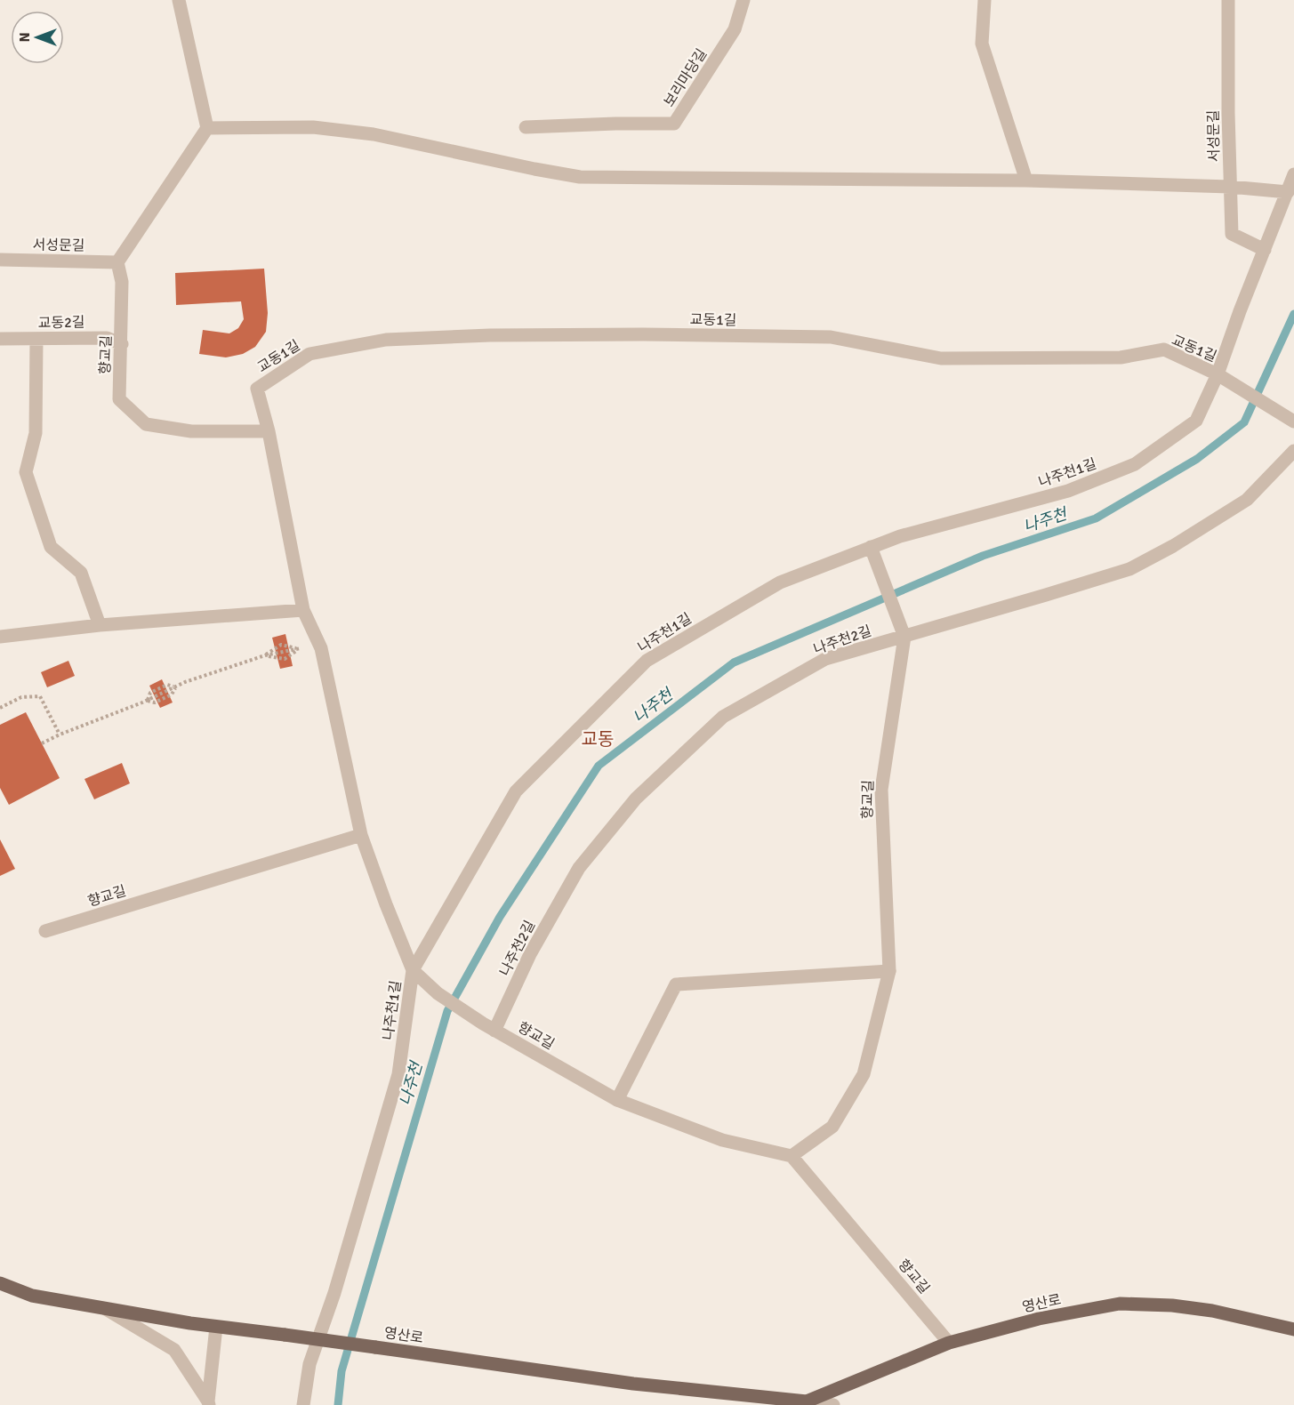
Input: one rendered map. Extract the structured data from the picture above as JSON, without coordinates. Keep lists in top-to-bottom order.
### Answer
{
  "streets": {
    "main road": ["영산로"],
    "street": [
      "보리마당길",
      "서성문길",
      "교동1길",
      "교동2길",
      "향교길",
      "나주천1길",
      "나주천2길"
    ]
  },
  "crossings": [
    ["서성문길", "향교길"],
    ["서성문길", "나주천1길"],
    ["교동1길", "향교길"],
    ["교동1길", "나주천1길"],
    ["교동2길", "향교길"],
    ["향교길", "나주천1길"],
    ["향교길", "나주천2길"],
    ["향교길", "영산로"]
  ],
  "districts": ["교동"],
  "water": ["나주천"],
  "north": "left"
}
